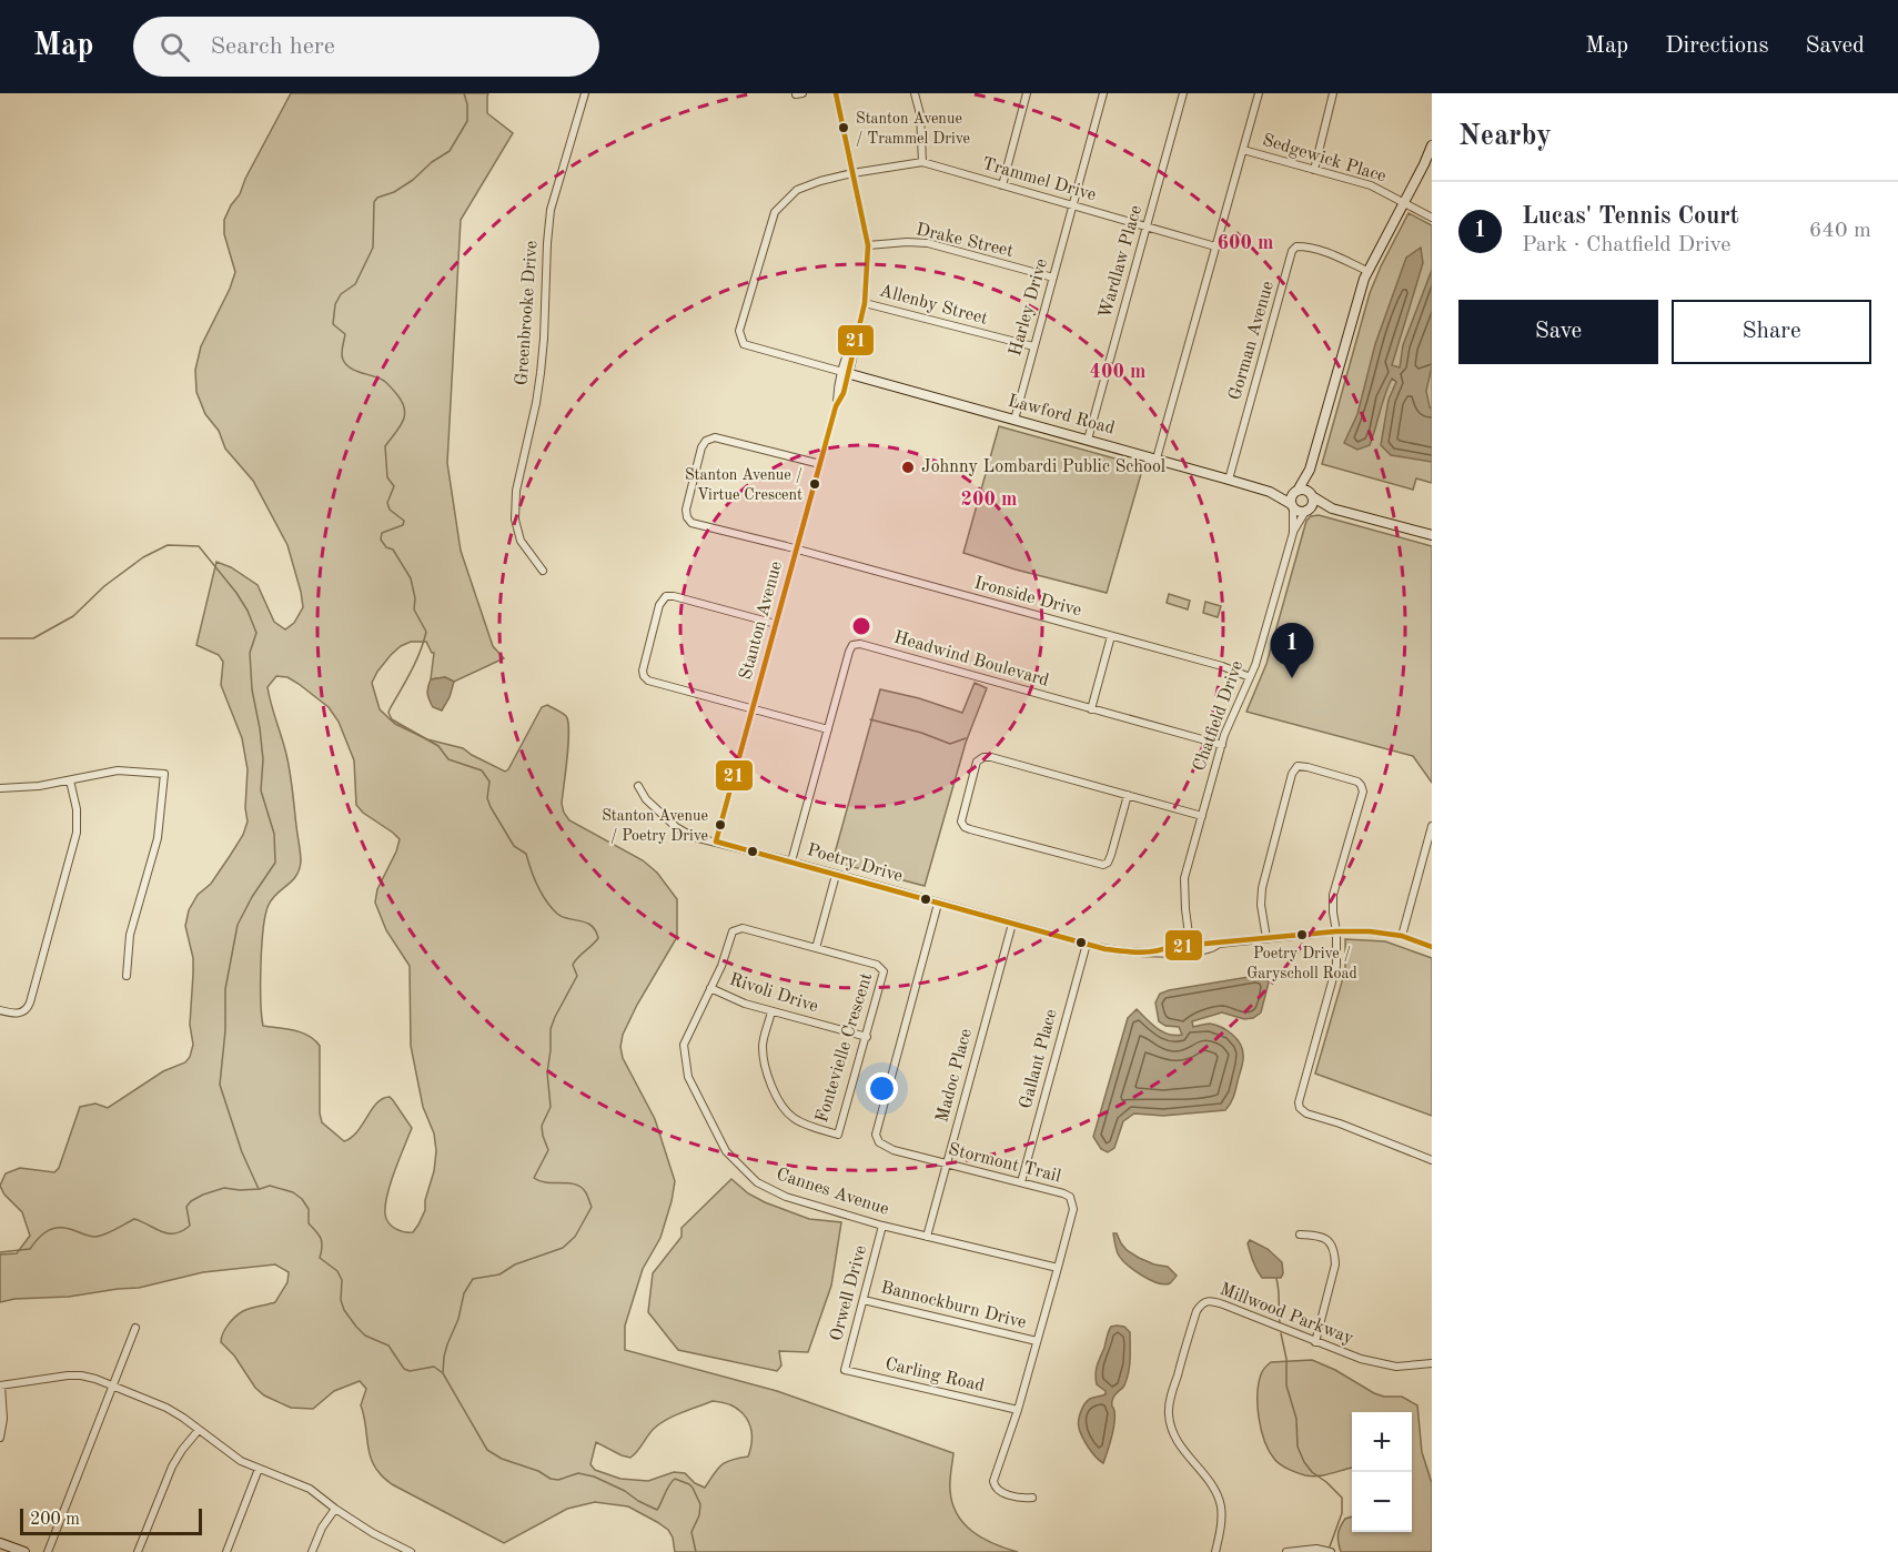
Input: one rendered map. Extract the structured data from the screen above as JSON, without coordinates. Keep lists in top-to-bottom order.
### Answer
{
  "streets": {
    "street": [
      "Sedgewick Place",
      "Trammel Drive",
      "Drake Street",
      "Wardlaw Place",
      "Allenby Street",
      "Harley Drive",
      "Greenbrooke Drive",
      "Gorman Avenue",
      "Lawford Road",
      "Ironside Drive",
      "Stanton Avenue",
      "Headwind Boulevard",
      "Chatfield Drive",
      "Poetry Drive",
      "Rivoli Drive",
      "Fontevielle Crescent",
      "Gallant Place",
      "Madoc Place",
      "Stormont Trail",
      "Cannes Avenue",
      "Orwell Drive",
      "Bannockburn Drive",
      "Millwood Parkway",
      "Carling Road"
    ]
  },
  "crossings": [
    ["Trammel Drive", "Wardlaw Place"],
    ["Trammel Drive", "Harley Drive"],
    ["Trammel Drive", "Lawford Road"],
    ["Trammel Drive", "Stanton Avenue"],
    ["Drake Street", "Harley Drive"],
    ["Drake Street", "Stanton Avenue"],
    ["Wardlaw Place", "Lawford Road"],
    ["Allenby Street", "Harley Drive"],
    ["Allenby Street", "Stanton Avenue"],
    ["Harley Drive", "Lawford Road"],
    ["Gorman Avenue", "Lawford Road"],
    ["Lawford Road", "Stanton Avenue"],
    ["Lawford Road", "Chatfield Drive"],
    ["Ironside Drive", "Stanton Avenue"],
    ["Ironside Drive", "Chatfield Drive"],
    ["Stanton Avenue", "Poetry Drive"],
    ["Headwind Boulevard", "Chatfield Drive"],
    ["Headwind Boulevard", "Poetry Drive"],
    ["Chatfield Drive", "Poetry Drive"],
    ["Poetry Drive", "Gallant Place"],
    ["Poetry Drive", "Madoc Place"],
    ["Poetry Drive", "Stormont Trail"],
    ["Rivoli Drive", "Fontevielle Crescent"],
    ["Rivoli Drive", "Cannes Avenue"],
    ["Fontevielle Crescent", "Cannes Avenue"],
    ["Gallant Place", "Stormont Trail"],
    ["Madoc Place", "Stormont Trail"],
    ["Madoc Place", "Cannes Avenue"],
    ["Stormont Trail", "Cannes Avenue"],
    ["Stormont Trail", "Bannockburn Drive"],
    ["Stormont Trail", "Carling Road"],
    ["Cannes Avenue", "Orwell Drive"],
    ["Orwell Drive", "Bannockburn Drive"],
    ["Orwell Drive", "Carling Road"]
  ],
  "places": [
    "Stanton Avenue / Trammel Drive",
    "Johnny Lombardi Public School",
    "Stanton Avenue / Virtue Crescent",
    "Stanton Avenue / Poetry Drive",
    "Poetry Drive / Garyscholl Road"
  ],
  "lines": ["transit line 21"],
  "scale_bar": "200 m",
  "page": {
    "header": "Map",
    "search": "Search here",
    "nav": ["Map", "Directions", "Saved"],
    "heading": "Nearby",
    "list": [
      {
        "mark": "1",
        "name": "Lucas' Tennis Court",
        "note": "Park · Chatfield Drive",
        "value": "640 m"
      }
    ],
    "buttons": ["Save", "Share"],
    "pins": "1",
    "map_buttons": ["+", "−"],
    "scale": "200 m"
  },
  "rings": ["600 m", "400 m", "200 m"]
}
